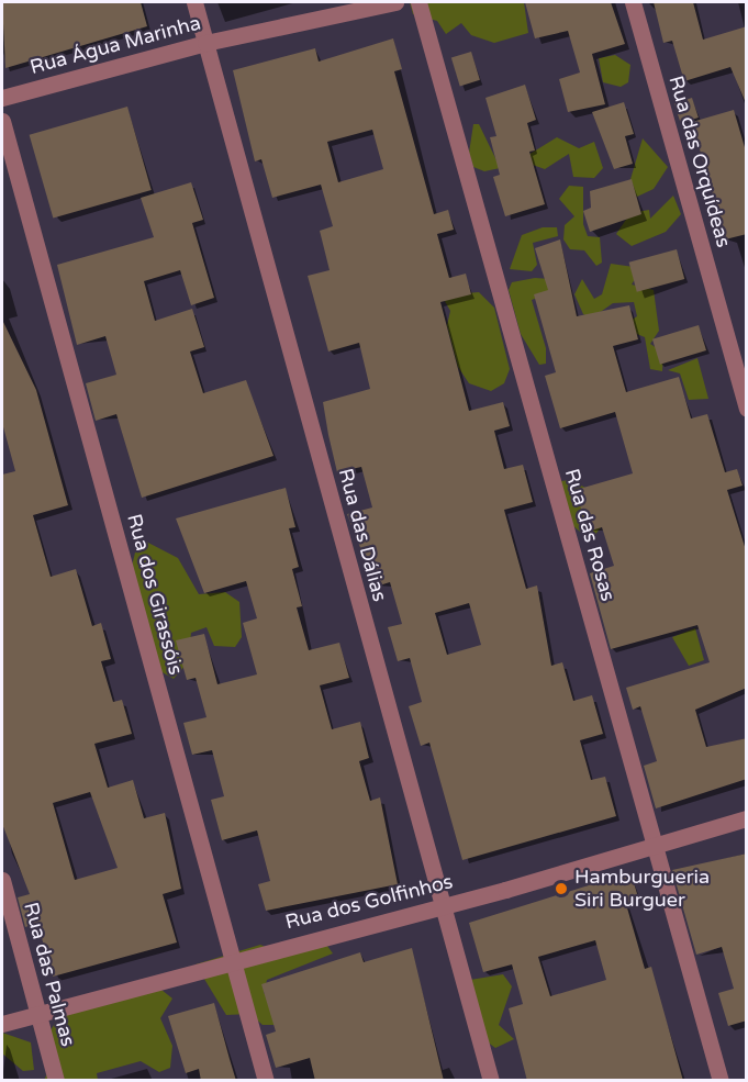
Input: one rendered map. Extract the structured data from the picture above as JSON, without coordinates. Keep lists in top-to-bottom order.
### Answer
{
  "streets": {
    "street": [
      "Rua Água Marinha",
      "Rua das Orquídeas",
      "Rua das Dálias",
      "Rua das Rosas",
      "Rua dos Girassóis",
      "Rua dos Golfinhos",
      "Rua das Palmas"
    ]
  },
  "crossings": [
    ["Rua Água Marinha", "Rua das Dálias"],
    ["Rua das Dálias", "Rua dos Golfinhos"],
    ["Rua das Rosas", "Rua dos Golfinhos"],
    ["Rua dos Girassóis", "Rua dos Golfinhos"],
    ["Rua dos Golfinhos", "Rua das Palmas"]
  ],
  "places": ["Hamburgueria Siri Burguer"]
}
